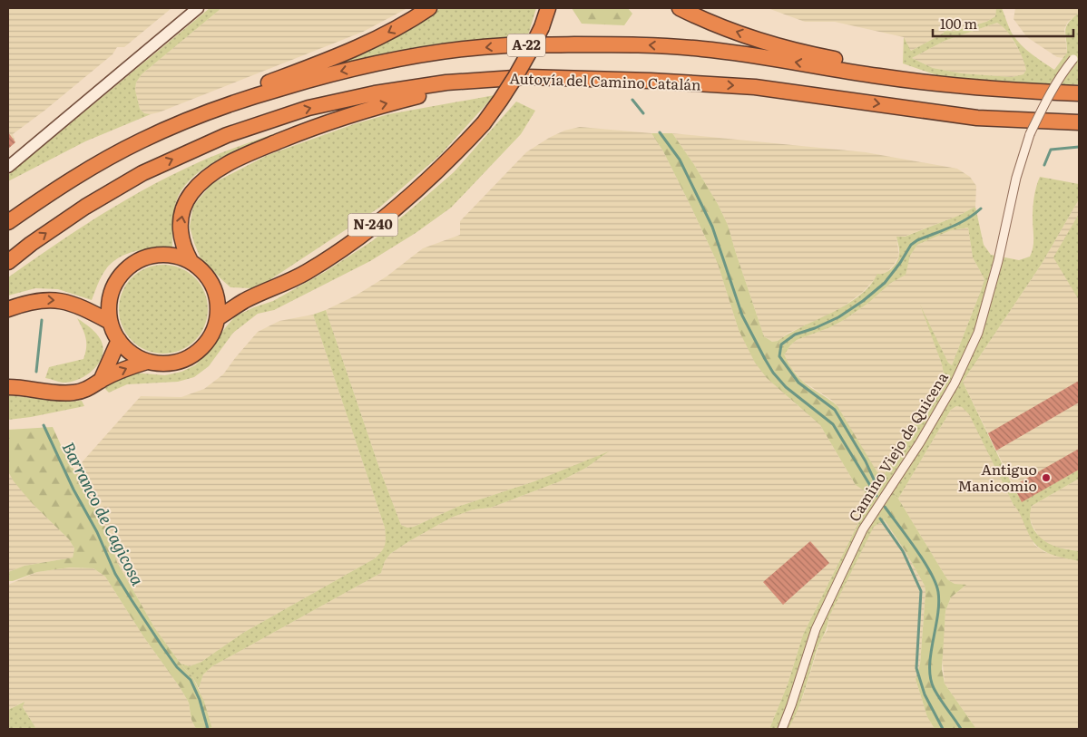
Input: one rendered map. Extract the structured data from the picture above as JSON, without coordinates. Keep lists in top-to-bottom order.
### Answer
{
  "streets": {
    "highway": ["A-22", "Autovía del Camino Catalán", "N-240"],
    "street": ["Camino Viejo de Quicena"]
  },
  "water": ["Barranco de Cagicosa"],
  "places": ["Antiguo Manicomio"],
  "scale_bar": "100 m"
}
